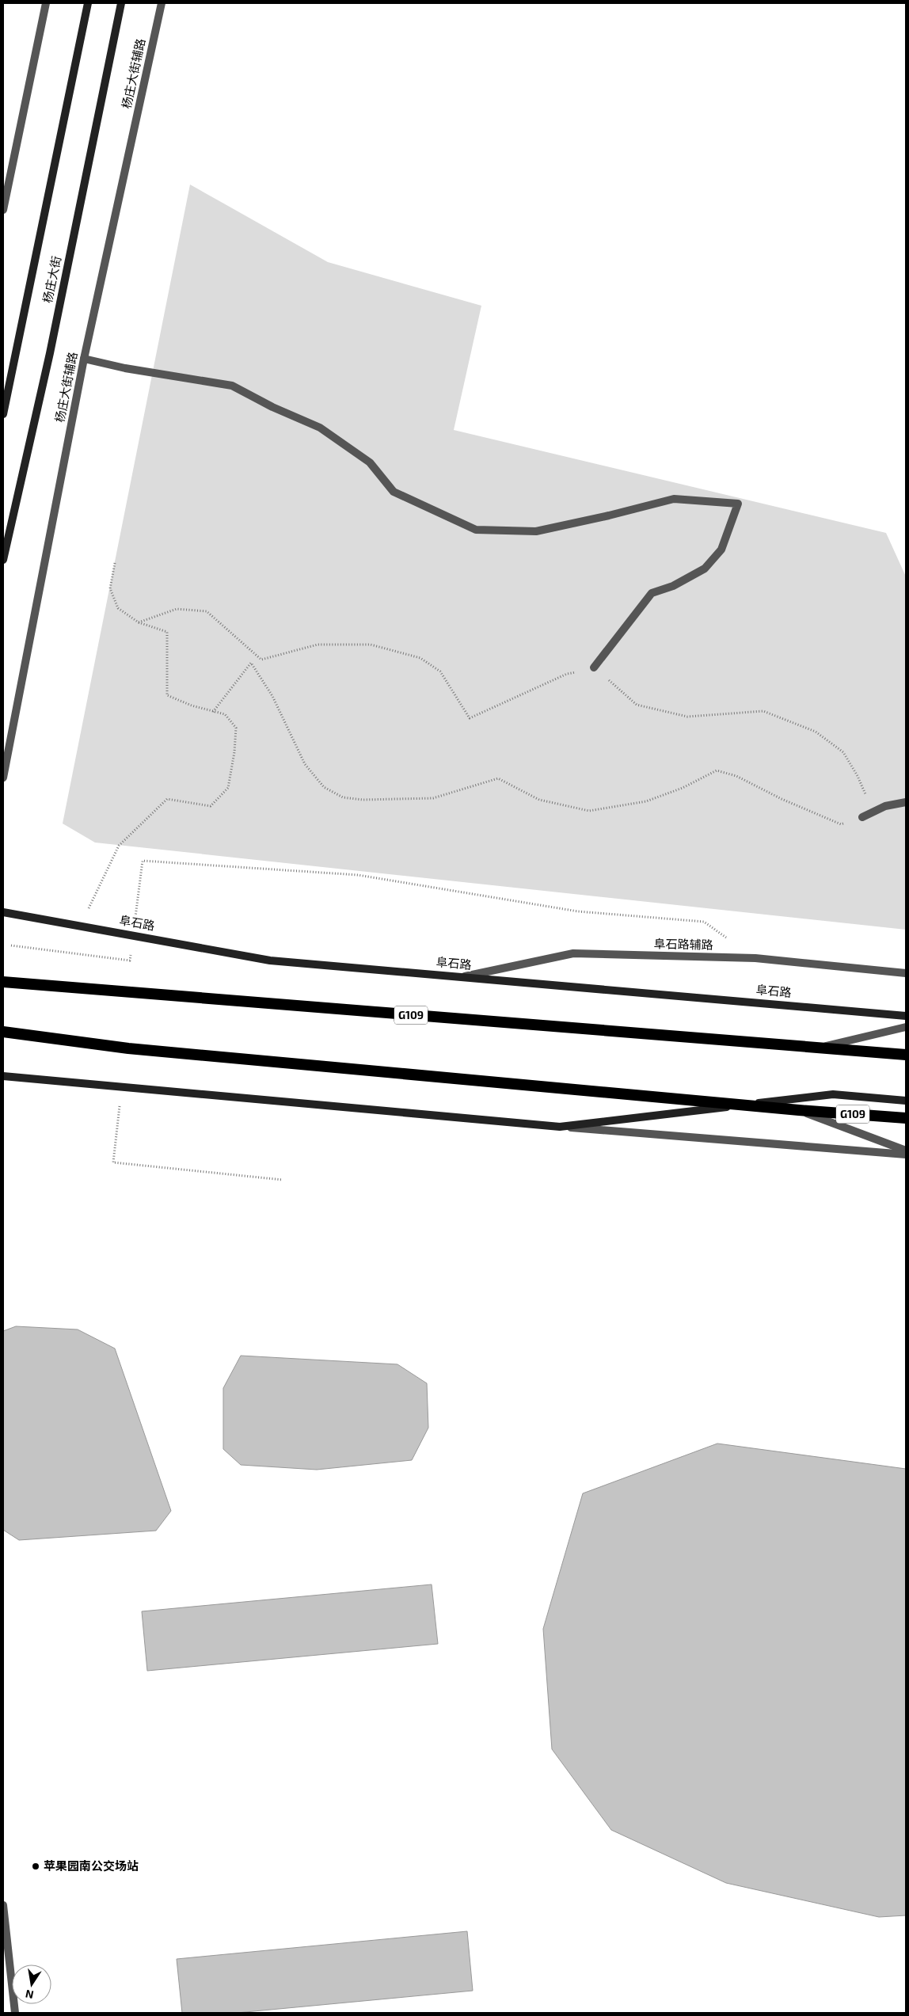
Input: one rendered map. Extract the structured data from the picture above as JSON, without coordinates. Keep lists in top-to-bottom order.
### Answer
{
  "streets": {
    "highway": ["G109"],
    "main road": ["杨庄大街", "阜石路"],
    "street": ["杨庄大街辅路", "阜石路辅路"]
  },
  "crossings": [
    ["阜石路", "阜石路辅路"]
  ],
  "places": ["苹果园南公交场站"],
  "north": "bottom"
}
